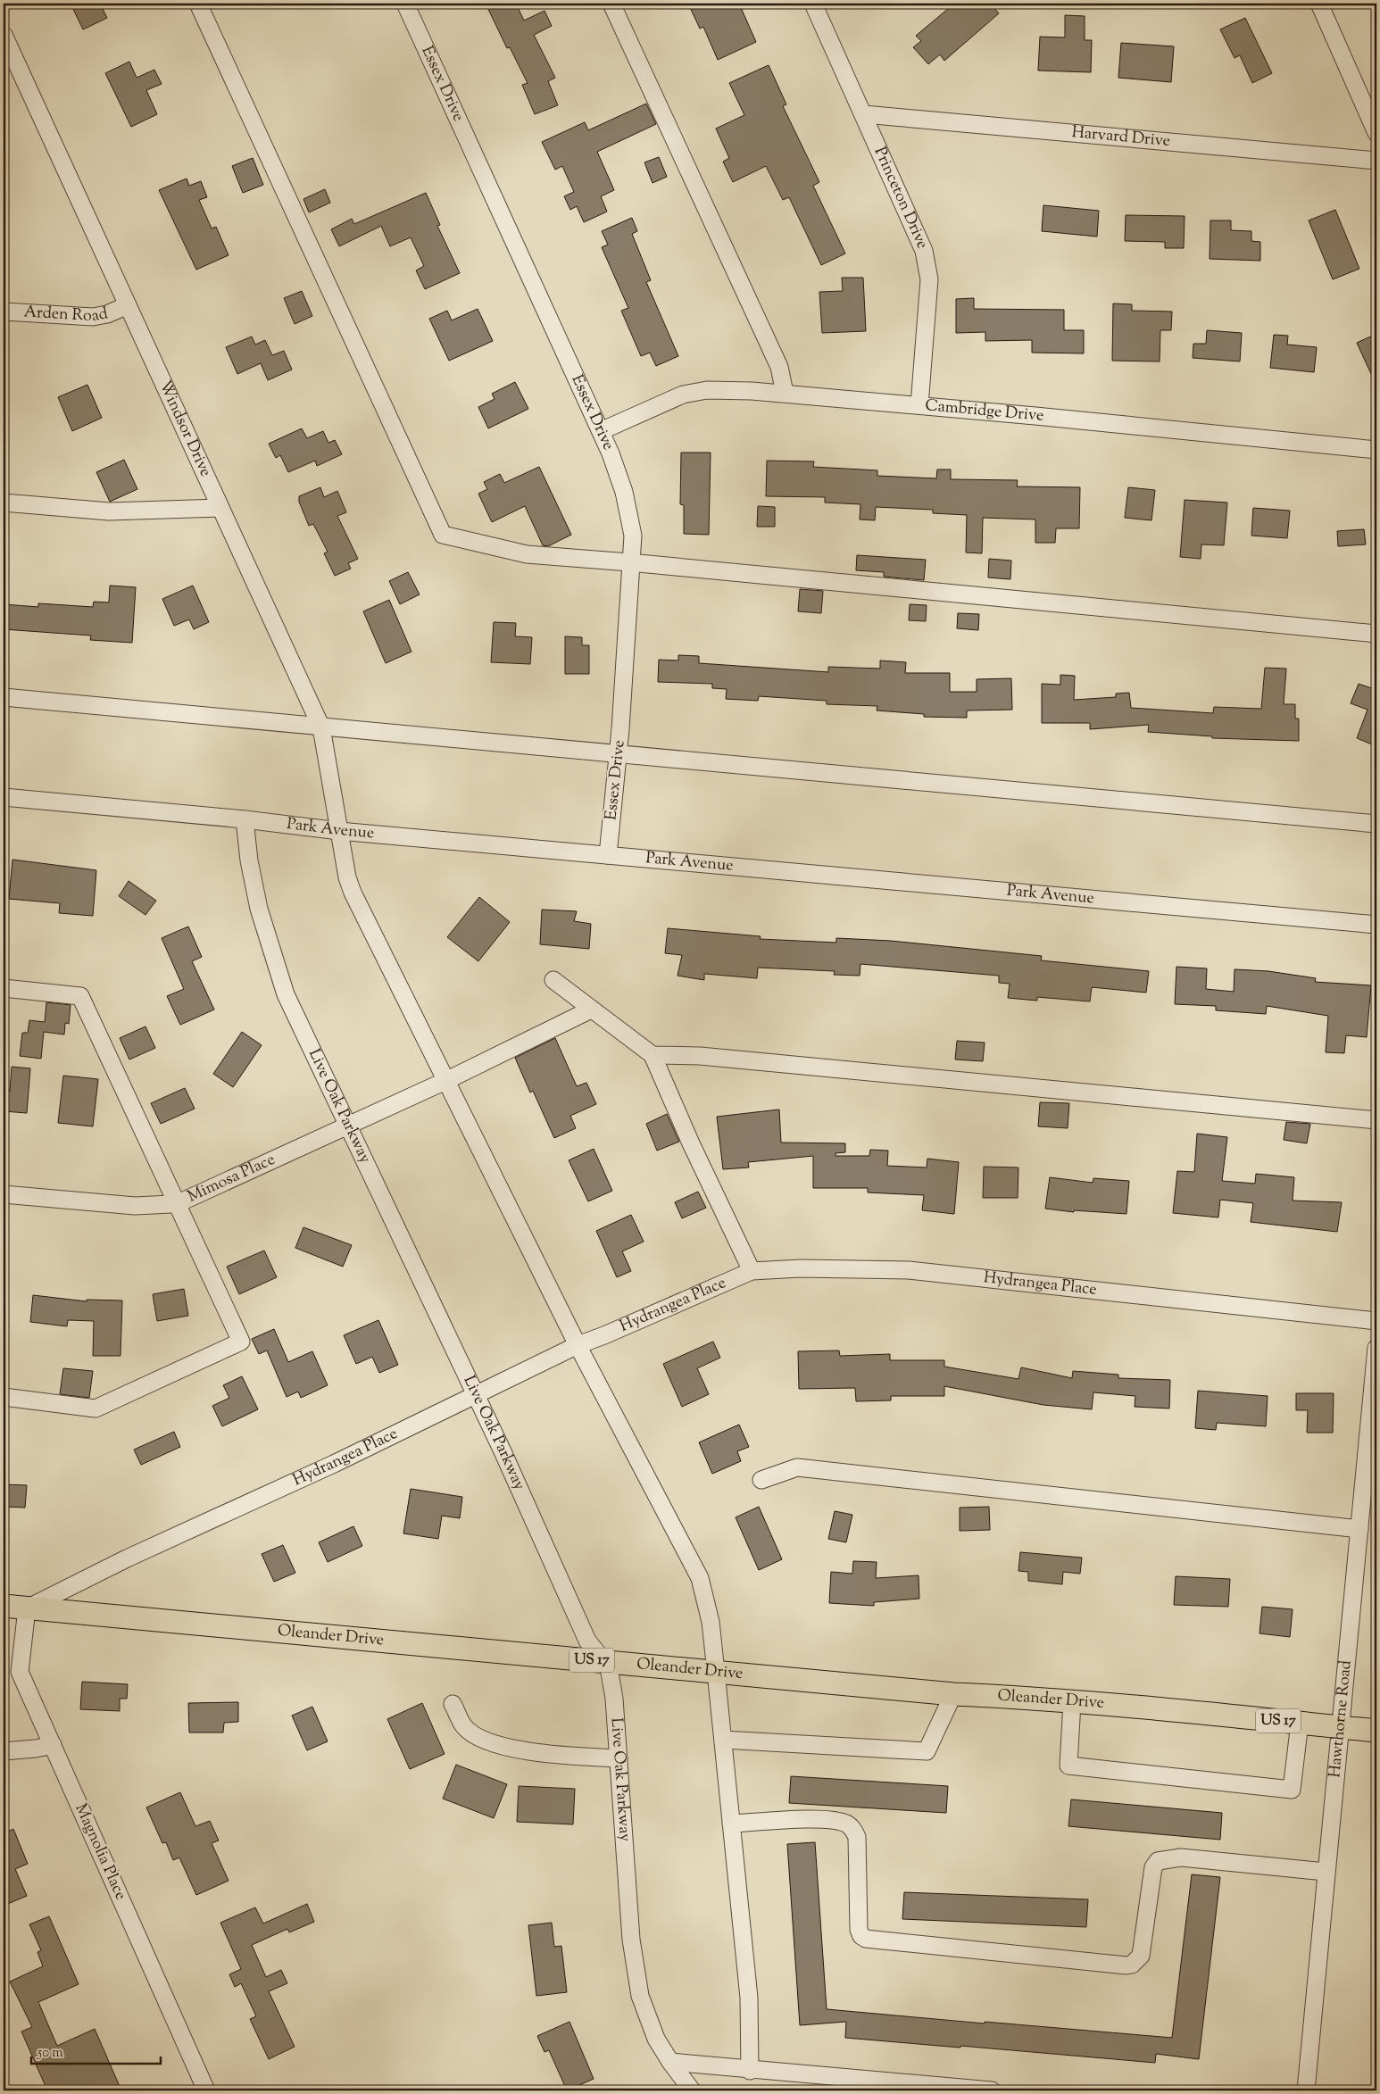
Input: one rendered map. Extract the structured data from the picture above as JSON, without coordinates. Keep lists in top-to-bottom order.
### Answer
{
  "streets": {
    "main road": ["Oleander Drive", "US 17"],
    "street": [
      "Essex Drive",
      "Harvard Drive",
      "Princeton Drive",
      "Arden Road",
      "Cambridge Drive",
      "Windsor Drive",
      "Park Avenue",
      "Live Oak Parkway",
      "Mimosa Place",
      "Hydrangea Place",
      "Hawthorne Road",
      "Magnolia Place"
    ]
  },
  "crossings": [
    ["Essex Drive", "Cambridge Drive"],
    ["Essex Drive", "Park Avenue"],
    ["Harvard Drive", "Princeton Drive"],
    ["Princeton Drive", "Cambridge Drive"],
    ["Arden Road", "Windsor Drive"],
    ["Windsor Drive", "Park Avenue"],
    ["Park Avenue", "Live Oak Parkway"],
    ["Live Oak Parkway", "Mimosa Place"],
    ["Live Oak Parkway", "Hydrangea Place"],
    ["Live Oak Parkway", "Oleander Drive"],
    ["Hydrangea Place", "Oleander Drive"],
    ["Hydrangea Place", "Magnolia Place"],
    ["Oleander Drive", "Hawthorne Road"],
    ["Oleander Drive", "Magnolia Place"]
  ],
  "scale_bar": "50 m"
}
